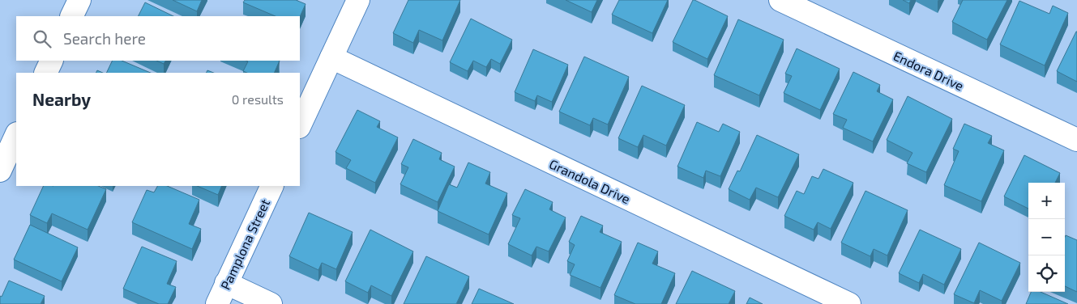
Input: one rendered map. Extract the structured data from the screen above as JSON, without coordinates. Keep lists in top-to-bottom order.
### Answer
{
  "streets": {
    "street": ["Endora Drive", "Grandola Drive", "Pamplona Street"]
  },
  "page": {
    "search": "Search here",
    "heading": ["Nearby", "0 results"],
    "map_buttons": ["+", "−"]
  }
}
